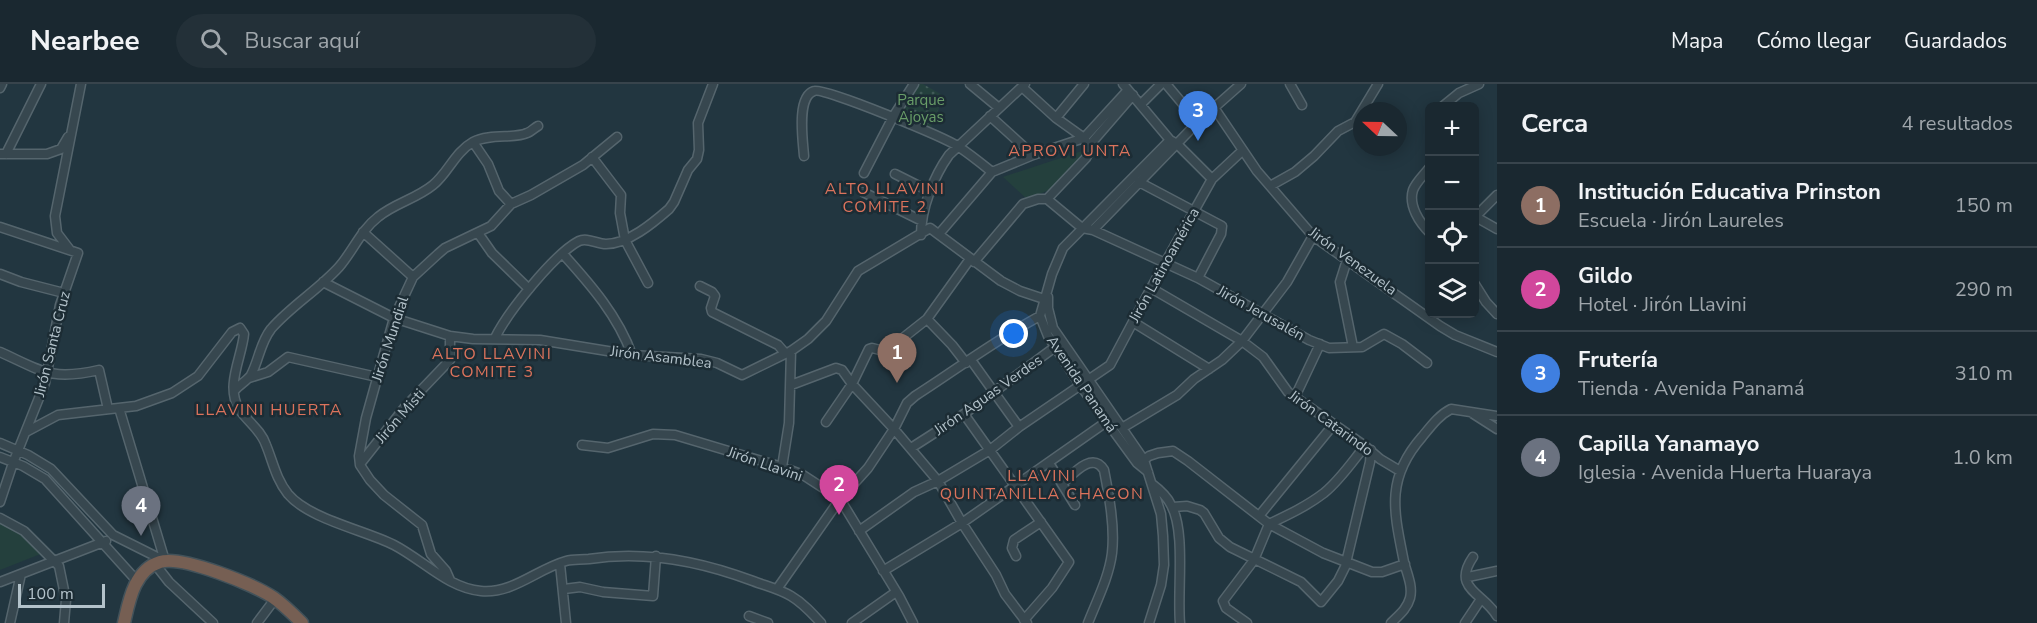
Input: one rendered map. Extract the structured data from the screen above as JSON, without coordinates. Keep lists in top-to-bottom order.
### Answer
{
  "streets": {
    "street": [
      "Jirón Venezuela",
      "Jirón Latinoamérica",
      "Jirón Jerusalén",
      "Jirón Mundial",
      "Jirón Santa Cruz",
      "Jirón Asamblea",
      "Avenida Panamá",
      "Jirón Aguas Verdes",
      "Jirón Misti",
      "Jirón Catarindo",
      "Jirón Llavini"
    ]
  },
  "crossings": [
    ["Jirón Venezuela", "Jirón Latinoamérica"],
    ["Jirón Venezuela", "Avenida Panamá"],
    ["Jirón Latinoamérica", "Jirón Jerusalén"],
    ["Jirón Latinoamérica", "Avenida Panamá"],
    ["Jirón Latinoamérica", "Jirón Catarindo"],
    ["Jirón Latinoamérica", "Jirón Llavini"],
    ["Jirón Jerusalén", "Avenida Panamá"],
    ["Jirón Mundial", "Jirón Asamblea"],
    ["Jirón Mundial", "Jirón Misti"],
    ["Jirón Asamblea", "Jirón Misti"],
    ["Avenida Panamá", "Jirón Aguas Verdes"]
  ],
  "districts": [
    "APROVI UNTA",
    "ALTO LLAVINI COMITE 2",
    "ALTO LLAVINI COMITE 3",
    "LLAVINI HUERTA",
    "LLAVINI QUINTANILLA CHACON"
  ],
  "parks": ["Parque Ajoyas"],
  "scale_bar": "100 m",
  "north": "left",
  "page": {
    "header": "Nearbee",
    "search": "Buscar aquí",
    "nav": ["Mapa", "Cómo llegar", "Guardados"],
    "heading": ["Cerca", "4 resultados"],
    "pins": [
      "3",
      "1",
      "2",
      "4"
    ],
    "map_buttons": ["+", "−"],
    "list": [
      {
        "mark": "1",
        "name": "Institución Educativa Prinston",
        "note": "Escuela · Jirón Laureles",
        "value": "150 m"
      },
      {
        "mark": "2",
        "name": "Gildo",
        "note": "Hotel · Jirón Llavini",
        "value": "290 m"
      },
      {
        "mark": "3",
        "name": "Frutería",
        "note": "Tienda · Avenida Panamá",
        "value": "310 m"
      },
      {
        "mark": "4",
        "name": "Capilla Yanamayo",
        "note": "Iglesia · Avenida Huerta Huaraya",
        "value": "1.0 km"
      }
    ],
    "scale": "100 m"
  }
}
